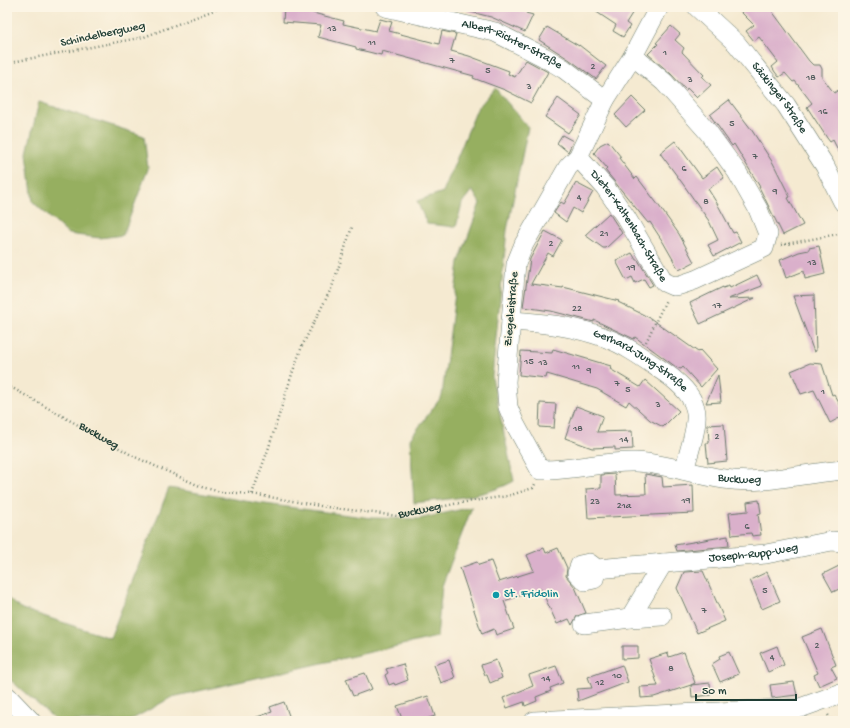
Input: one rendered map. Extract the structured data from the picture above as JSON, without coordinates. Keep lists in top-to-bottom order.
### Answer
{
  "streets": {
    "street": [
      "Albert-Richter-Straße",
      "Säckinger Straße",
      "Dieter-Kaltenbach-Straße",
      "Ziegeleistraße",
      "Gerhard-Jung-Straße",
      "Buckweg",
      "Joseph-Rupp-Weg"
    ],
    "path": ["Schindelbergweg"]
  },
  "crossings": [
    ["Dieter-Kaltenbach-Straße", "Ziegeleistraße"],
    ["Ziegeleistraße", "Gerhard-Jung-Straße"],
    ["Ziegeleistraße", "Buckweg"],
    ["Gerhard-Jung-Straße", "Buckweg"]
  ],
  "places": ["St. Fridolin"],
  "house_numbers": [
    "13",
    "11",
    "1",
    "7",
    "2",
    "5",
    "18",
    "3",
    "3",
    "16",
    "5",
    "7",
    "6",
    "9",
    "4",
    "8",
    "21",
    "2",
    "13",
    "19",
    "17",
    "22",
    "15",
    "13",
    "11",
    "9",
    "7",
    "5",
    "1",
    "3",
    "18",
    "2",
    "14",
    "19",
    "23",
    "21a",
    "6",
    "5",
    "7",
    "2",
    "4",
    "8",
    "10",
    "14",
    "12"
  ],
  "scale_bar": "50 m"
}
